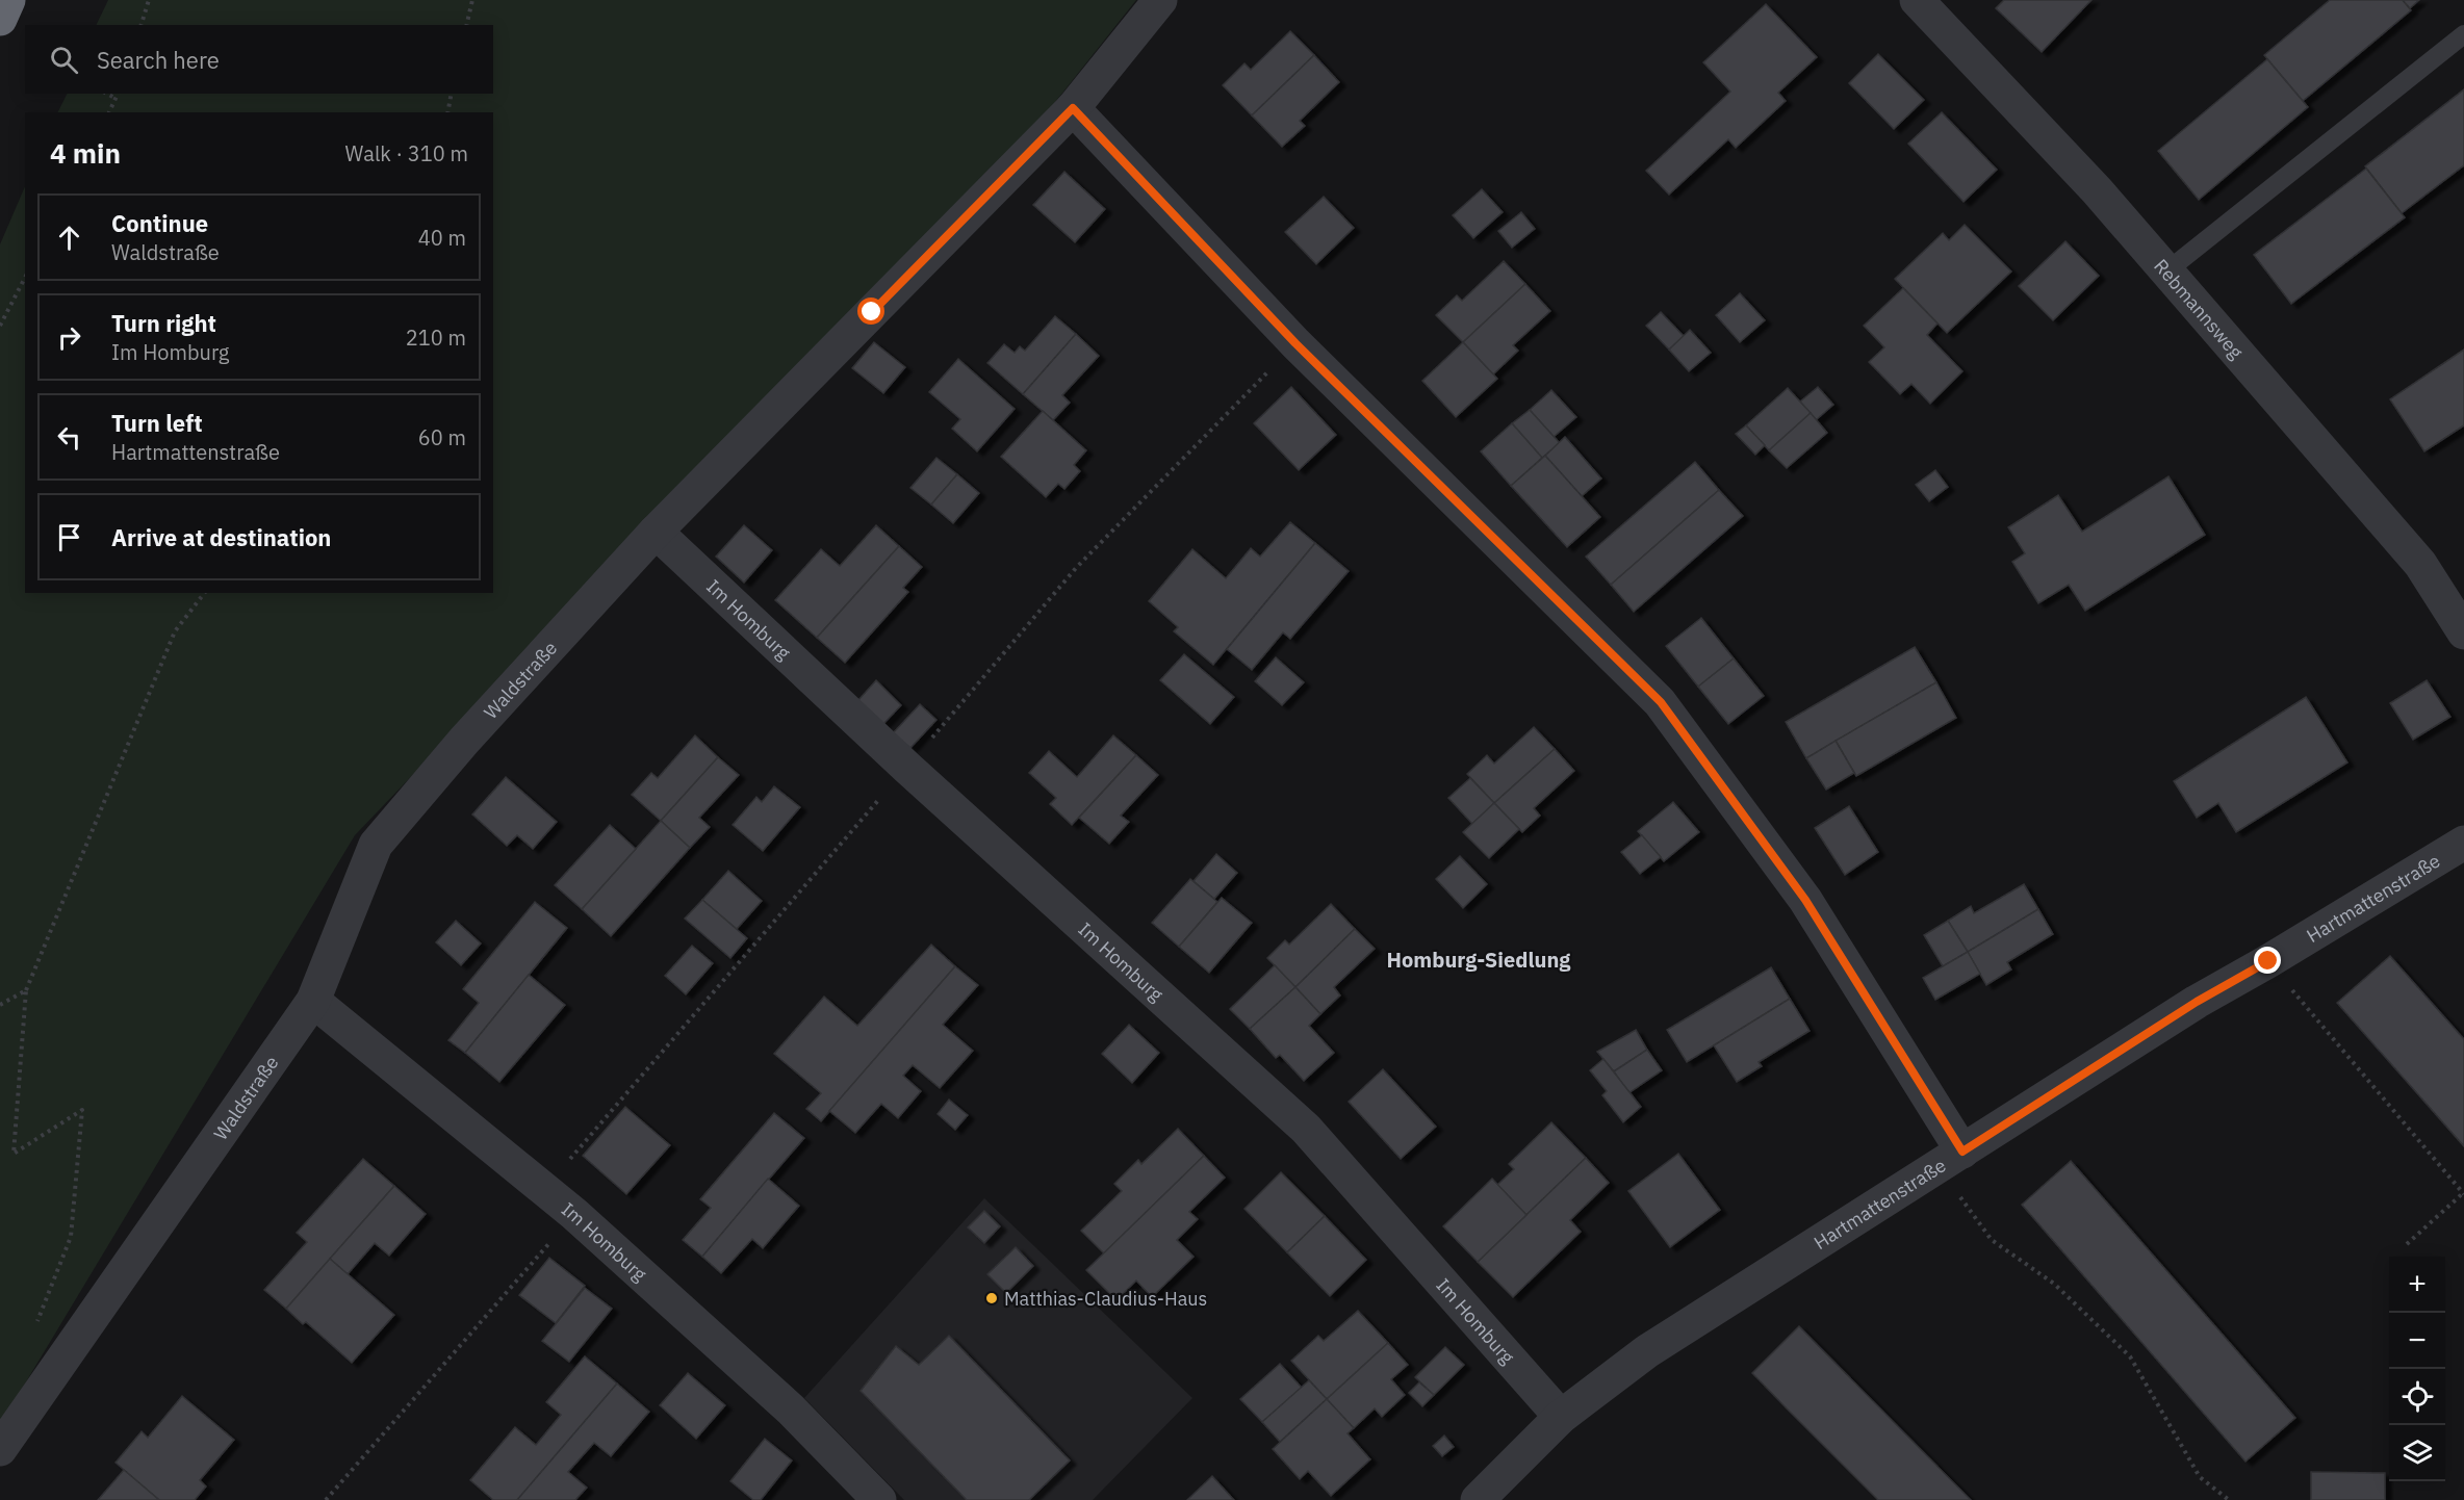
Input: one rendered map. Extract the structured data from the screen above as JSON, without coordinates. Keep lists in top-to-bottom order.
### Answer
{
  "streets": {
    "street": [
      "Rebmannsweg",
      "Im Homburg",
      "Waldstraße",
      "Hartmattenstraße"
    ]
  },
  "crossings": [
    ["Im Homburg", "Waldstraße"],
    ["Im Homburg", "Hartmattenstraße"]
  ],
  "districts": ["Homburg-Siedlung"],
  "places": ["Matthias-Claudius-Haus"],
  "page": {
    "search": "Search here",
    "heading": ["4 min", "Walk · 310 m"],
    "list": [
      ["Continue", "Waldstraße", "40 m"],
      ["Turn right", "Im Homburg", "210 m"],
      ["Turn left", "Hartmattenstraße", "60 m"],
      "Arrive at destination"
    ],
    "map_buttons": ["+", "−"]
  }
}
